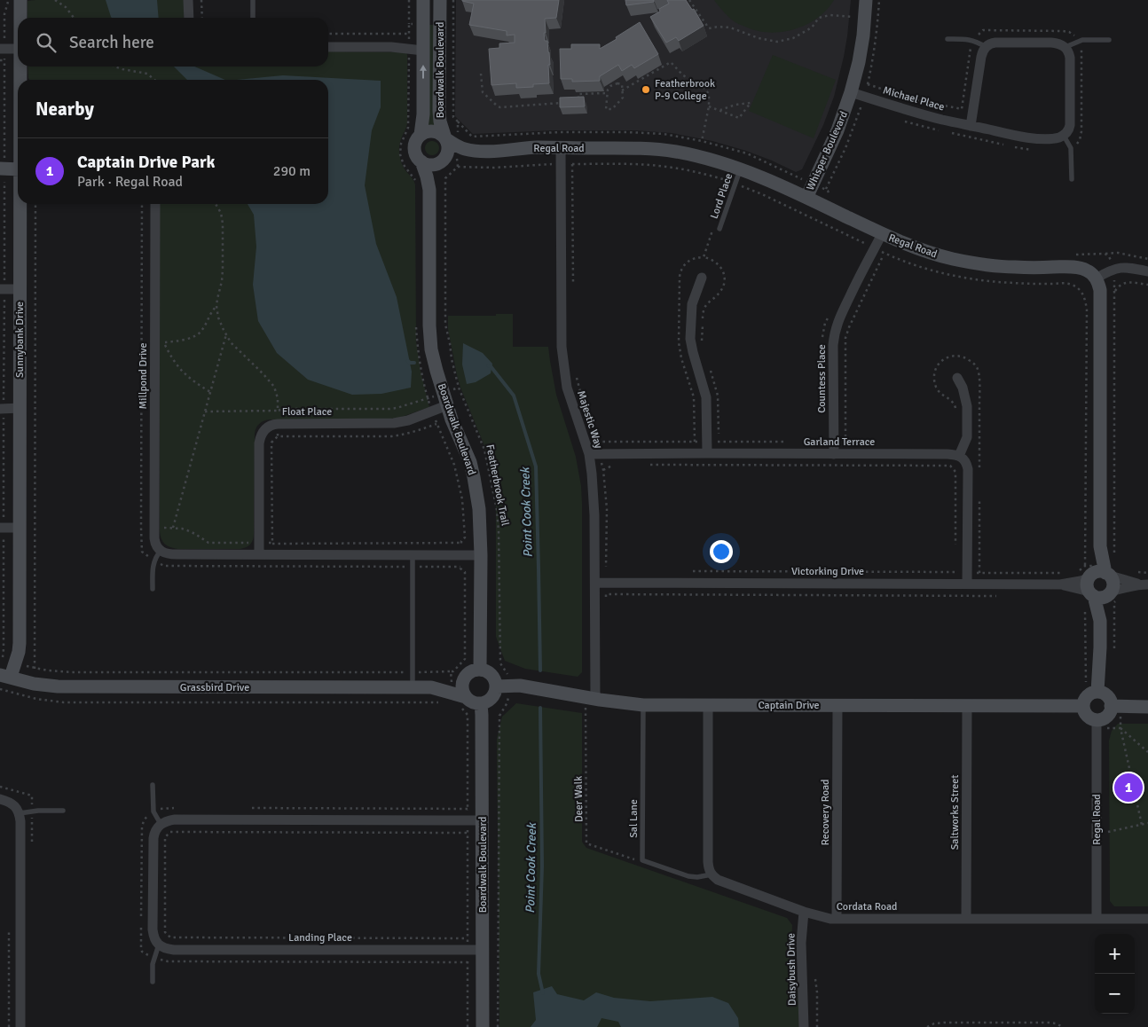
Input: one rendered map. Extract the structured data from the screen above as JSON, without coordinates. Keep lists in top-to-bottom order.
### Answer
{
  "streets": {
    "street": [
      "Boardwalk Boulevard",
      "Michael Place",
      "Regal Road",
      "Whisper Boulevard",
      "Sunnybank Drive",
      "Millpond Drive",
      "Countess Place",
      "Float Place",
      "Majestic Way",
      "Garland Terrace",
      "Victorking Drive",
      "Grassbird Drive",
      "Captain Drive",
      "Recovery Road",
      "Saltworks Street",
      "Cordata Road",
      "Landing Place",
      "Daisybush Drive"
    ],
    "lane": ["Lord Place", "Sal Lane"],
    "path": ["Featherbrook Trail", "Deer Walk"]
  },
  "crossings": [
    ["Boardwalk Boulevard", "Regal Road"],
    ["Boardwalk Boulevard", "Float Place"],
    ["Boardwalk Boulevard", "Featherbrook Trail"],
    ["Boardwalk Boulevard", "Grassbird Drive"],
    ["Boardwalk Boulevard", "Captain Drive"],
    ["Boardwalk Boulevard", "Landing Place"],
    ["Michael Place", "Whisper Boulevard"],
    ["Regal Road", "Whisper Boulevard"],
    ["Regal Road", "Lord Place"],
    ["Regal Road", "Countess Place"],
    ["Regal Road", "Majestic Way"],
    ["Regal Road", "Featherbrook Trail"],
    ["Regal Road", "Cordata Road"],
    ["Sunnybank Drive", "Grassbird Drive"],
    ["Countess Place", "Garland Terrace"],
    ["Majestic Way", "Garland Terrace"],
    ["Majestic Way", "Victorking Drive"],
    ["Majestic Way", "Captain Drive"],
    ["Majestic Way", "Deer Walk"],
    ["Featherbrook Trail", "Grassbird Drive"],
    ["Featherbrook Trail", "Captain Drive"],
    ["Grassbird Drive", "Captain Drive"],
    ["Captain Drive", "Deer Walk"],
    ["Captain Drive", "Recovery Road"],
    ["Captain Drive", "Saltworks Street"],
    ["Captain Drive", "Sal Lane"],
    ["Deer Walk", "Sal Lane"],
    ["Recovery Road", "Cordata Road"],
    ["Saltworks Street", "Cordata Road"],
    ["Cordata Road", "Daisybush Drive"]
  ],
  "water": ["Point Cook Creek"],
  "places": ["Featherbrook P-9 College"],
  "page": {
    "search": "Search here",
    "heading": "Nearby",
    "list": [
      {
        "mark": "1",
        "name": "Captain Drive Park",
        "note": "Park · Regal Road",
        "value": "290 m"
      }
    ],
    "pins": "1",
    "map_buttons": ["+", "−"]
  }
}
